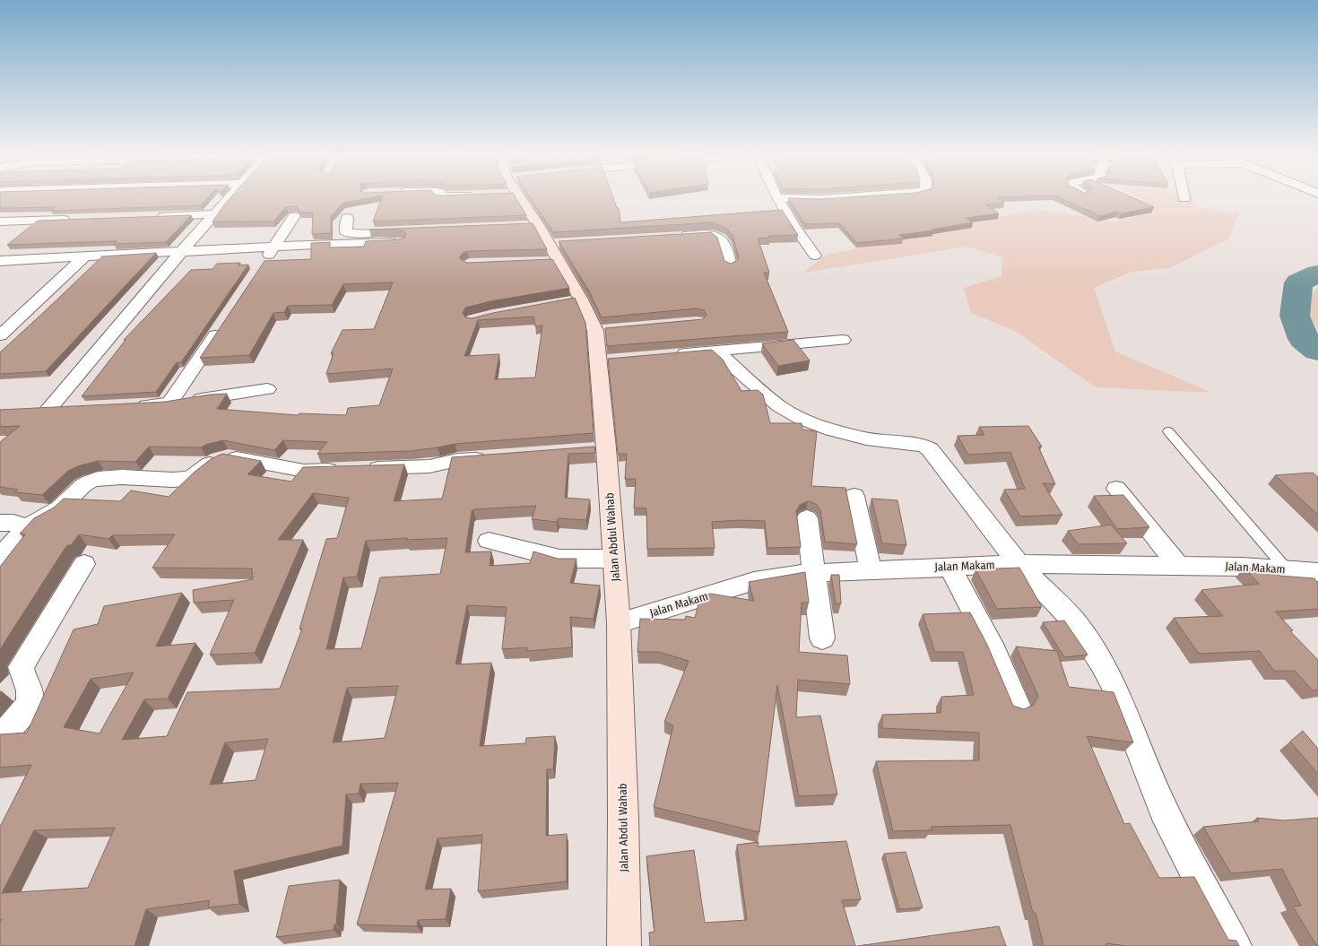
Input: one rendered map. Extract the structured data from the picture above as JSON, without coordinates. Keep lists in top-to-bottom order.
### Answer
{
  "streets": {
    "street": ["Jalan Abdul Wahab", "Jalan Makam"]
  },
  "crossings": [
    ["Jalan Abdul Wahab", "Jalan Makam"]
  ]
}
